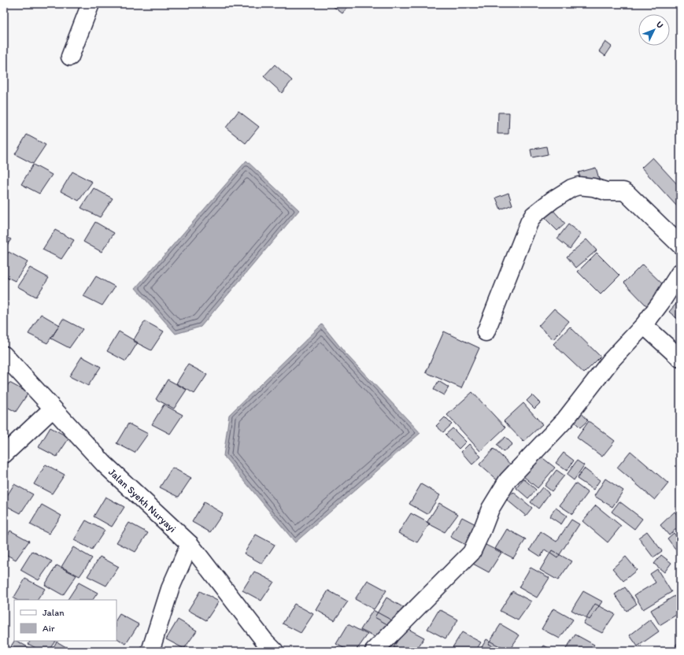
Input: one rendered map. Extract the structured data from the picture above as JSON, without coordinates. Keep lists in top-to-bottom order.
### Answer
{
  "streets": {
    "street": ["Jalan Syekh Nuryayi"]
  },
  "legend": ["Jalan", "Air"],
  "north": "top right"
}
